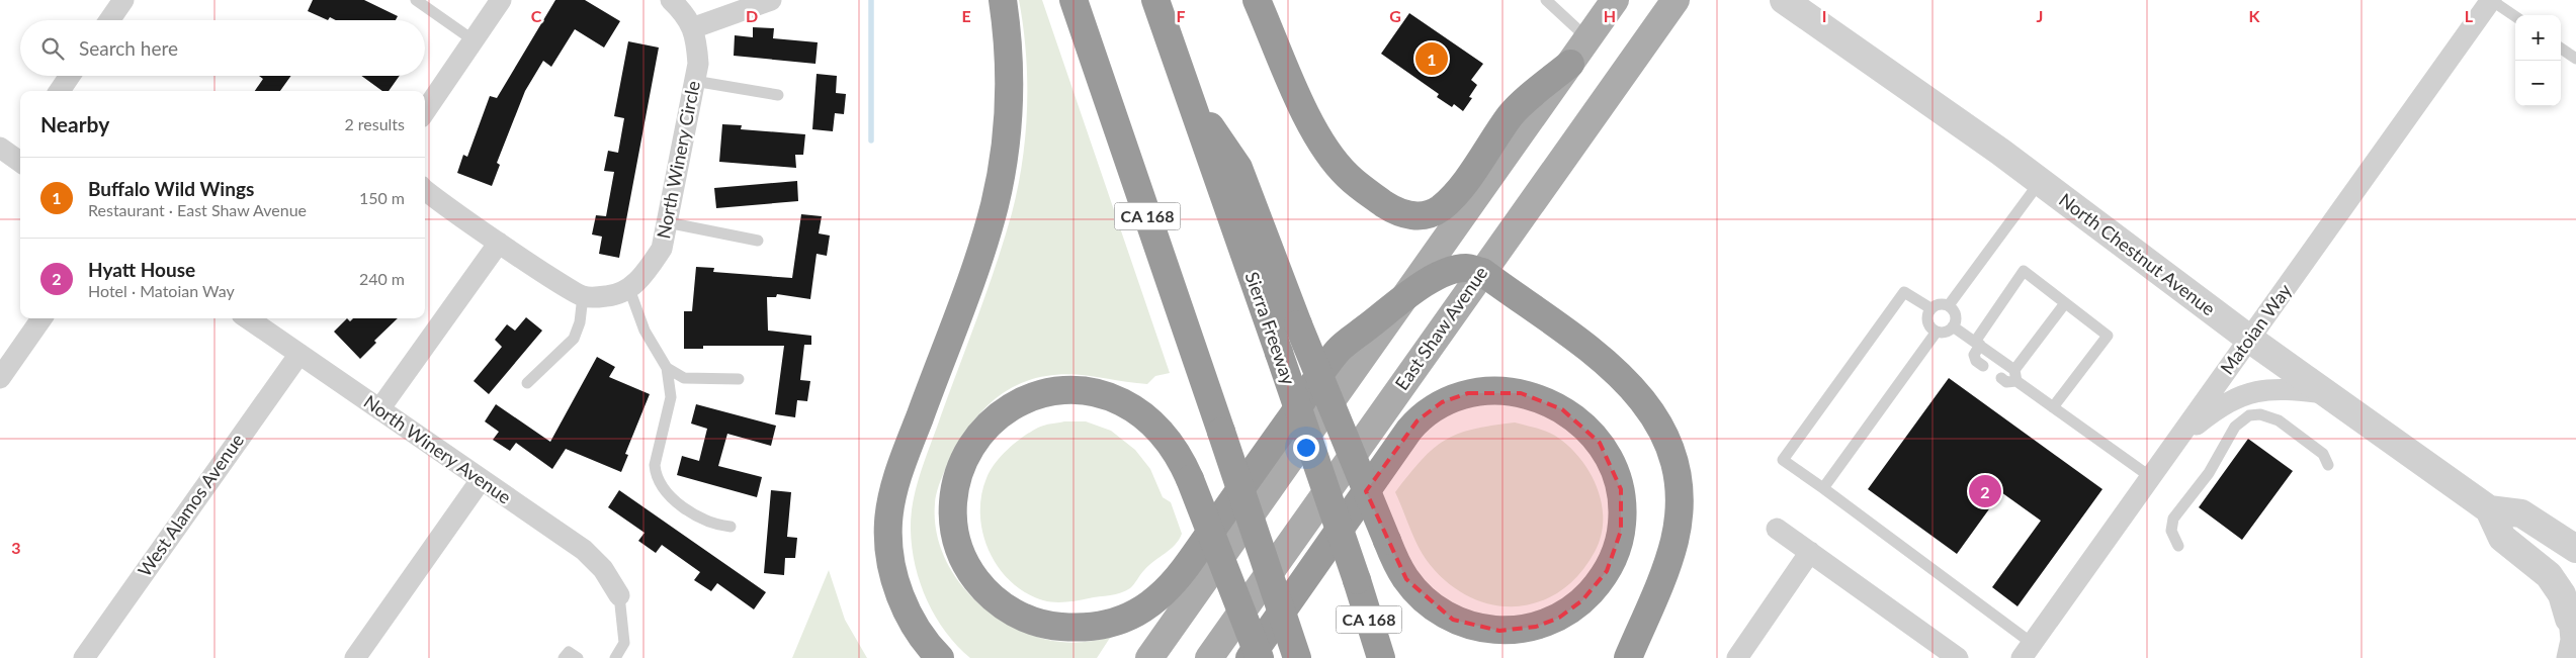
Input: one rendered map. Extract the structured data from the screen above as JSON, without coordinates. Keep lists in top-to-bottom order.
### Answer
{
  "streets": {
    "highway": ["CA 168", "Sierra Freeway"],
    "main road": ["East Shaw Avenue"],
    "street": [
      "North Winery Circle",
      "North Chestnut Avenue",
      "Matoian Way",
      "North Winery Avenue",
      "West Alamos Avenue"
    ]
  },
  "crossings": [
    ["North Chestnut Avenue", "Matoian Way"],
    ["North Winery Avenue", "West Alamos Avenue"]
  ],
  "page": {
    "map_buttons": ["+", "−"],
    "search": "Search here",
    "pins": ["1", "2"],
    "heading": ["Nearby", "2 results"],
    "list": [
      {
        "mark": "1",
        "name": "Buffalo Wild Wings",
        "note": "Restaurant · East Shaw Avenue",
        "value": "150 m"
      },
      {
        "mark": "2",
        "name": "Hyatt House",
        "note": "Hotel · Matoian Way",
        "value": "240 m"
      }
    ]
  },
  "grid": {
    "columns": [
      "C",
      "D",
      "E",
      "F",
      "G",
      "H",
      "I",
      "J",
      "K",
      "L"
    ],
    "rows": ["3"]
  }
}
